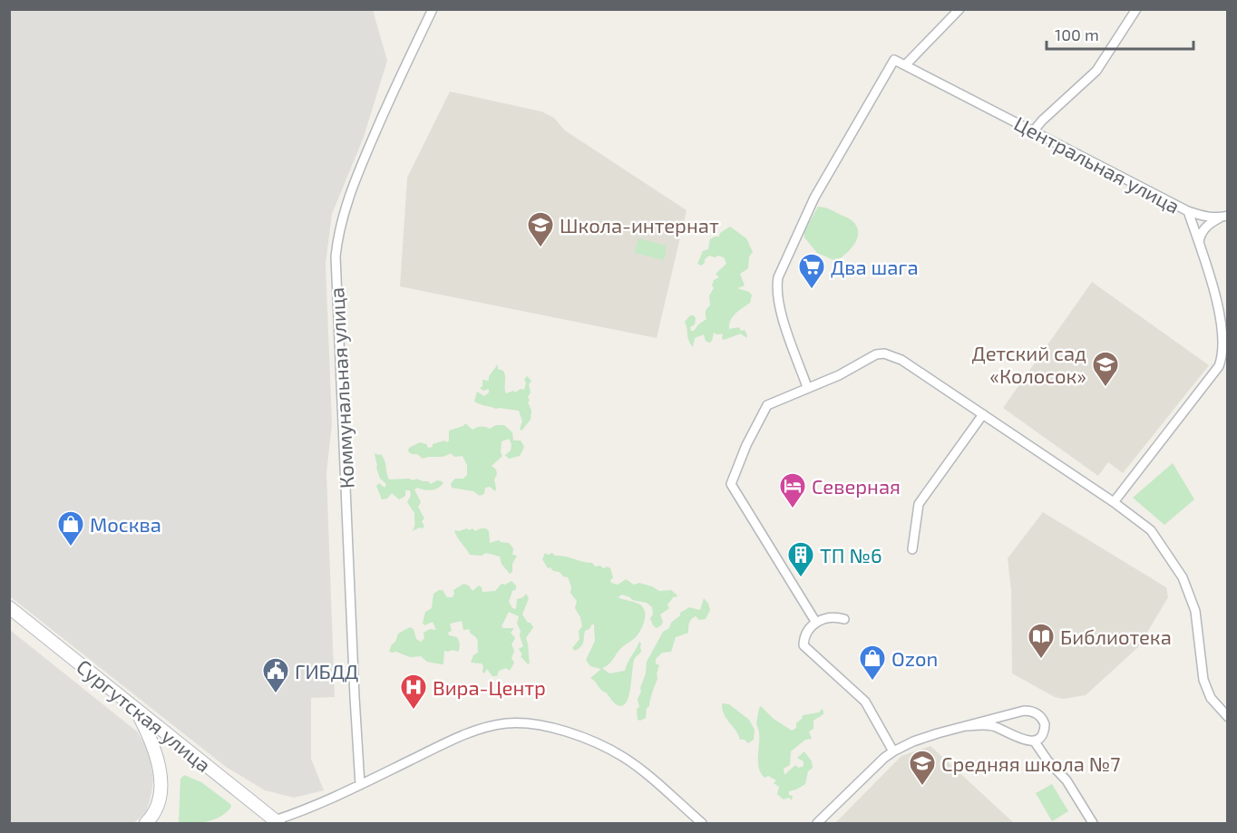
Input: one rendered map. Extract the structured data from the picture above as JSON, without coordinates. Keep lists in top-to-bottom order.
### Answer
{
  "streets": {
    "main road": ["Сургутская улица"],
    "street": ["Центральная улица", "Коммунальная улица"]
  },
  "places": {
    "school or university": ["Школа-интернат", "Детский сад «Колосок»", "Средняя школа №7"],
    "supermarket": ["Два шага"],
    "hotel": ["Северная"],
    "shop": ["Москва", "Ozon"],
    "building": ["ТП №6"],
    "library": ["Библиотека"],
    "public building": ["ГИБДД"],
    "hospital": ["Вира-Центр"]
  },
  "scale_bar": "100 m"
}
